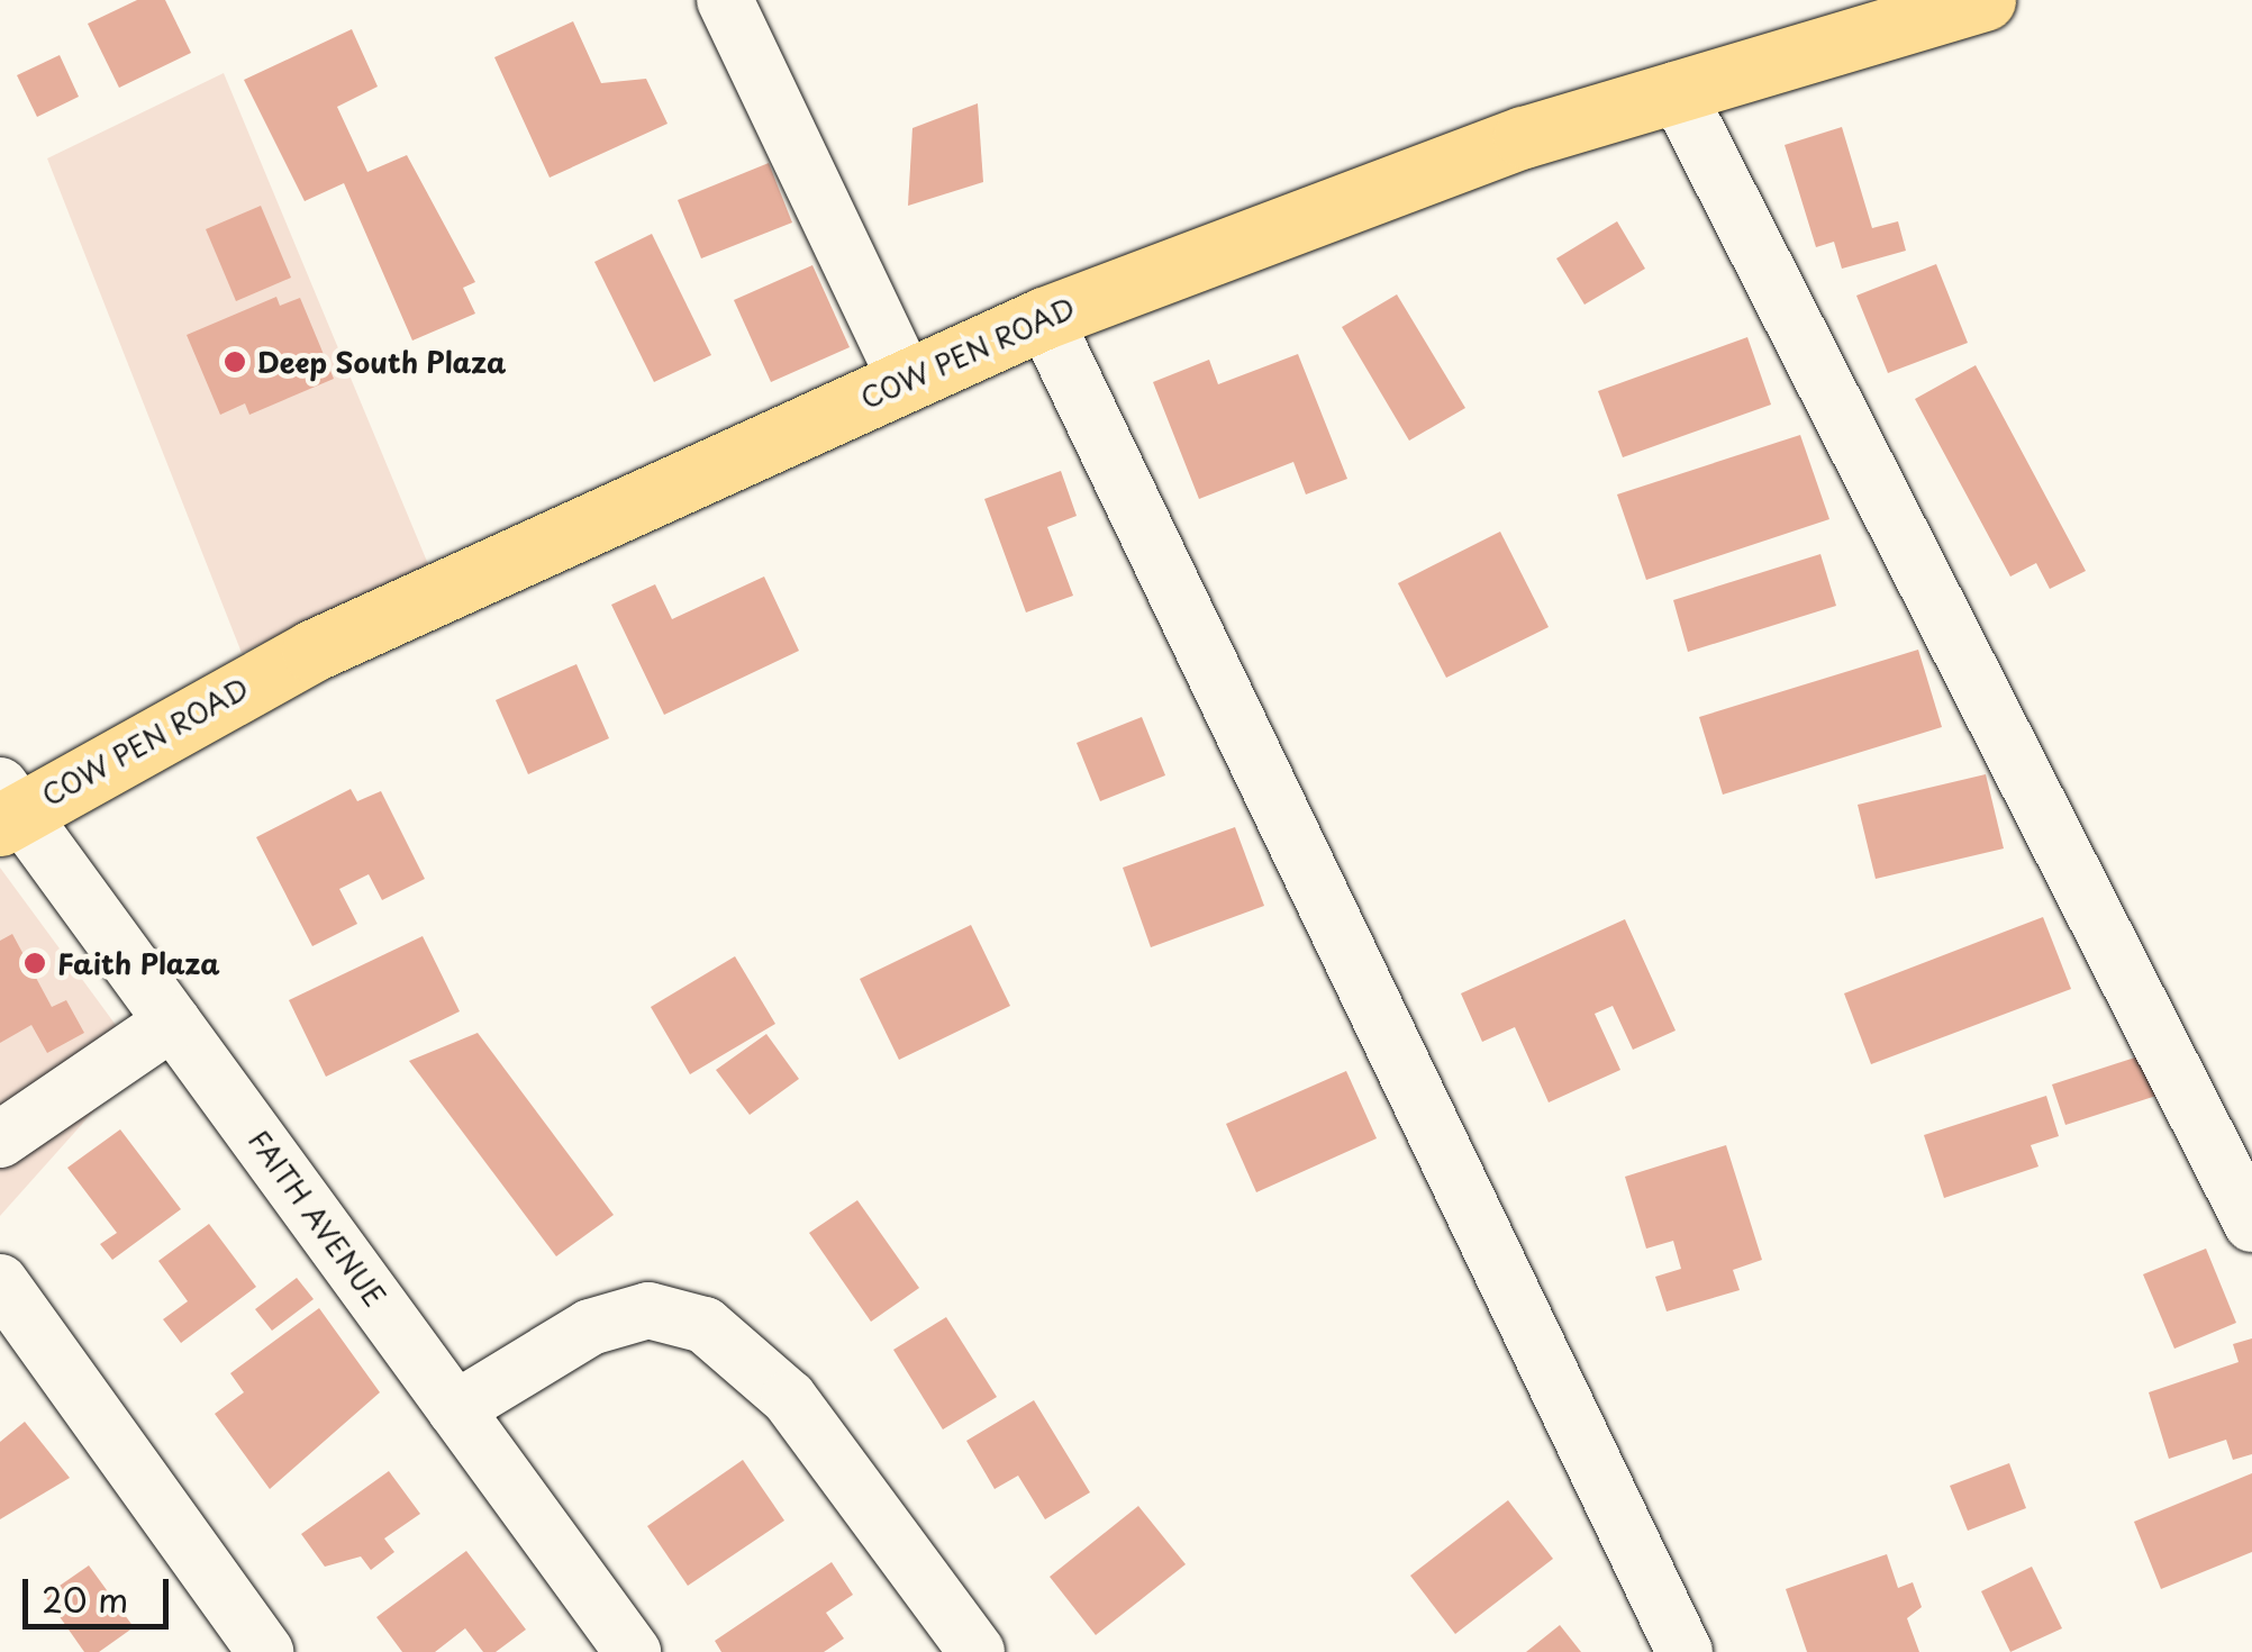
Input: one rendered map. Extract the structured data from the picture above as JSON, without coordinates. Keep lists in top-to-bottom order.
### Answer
{
  "streets": {
    "main road": ["COW PEN ROAD"],
    "street": ["FAITH AVENUE"]
  },
  "crossings": [
    ["COW PEN ROAD", "FAITH AVENUE"]
  ],
  "places": ["Deep South Plaza", "Faith Plaza"],
  "scale_bar": "20 m"
}
